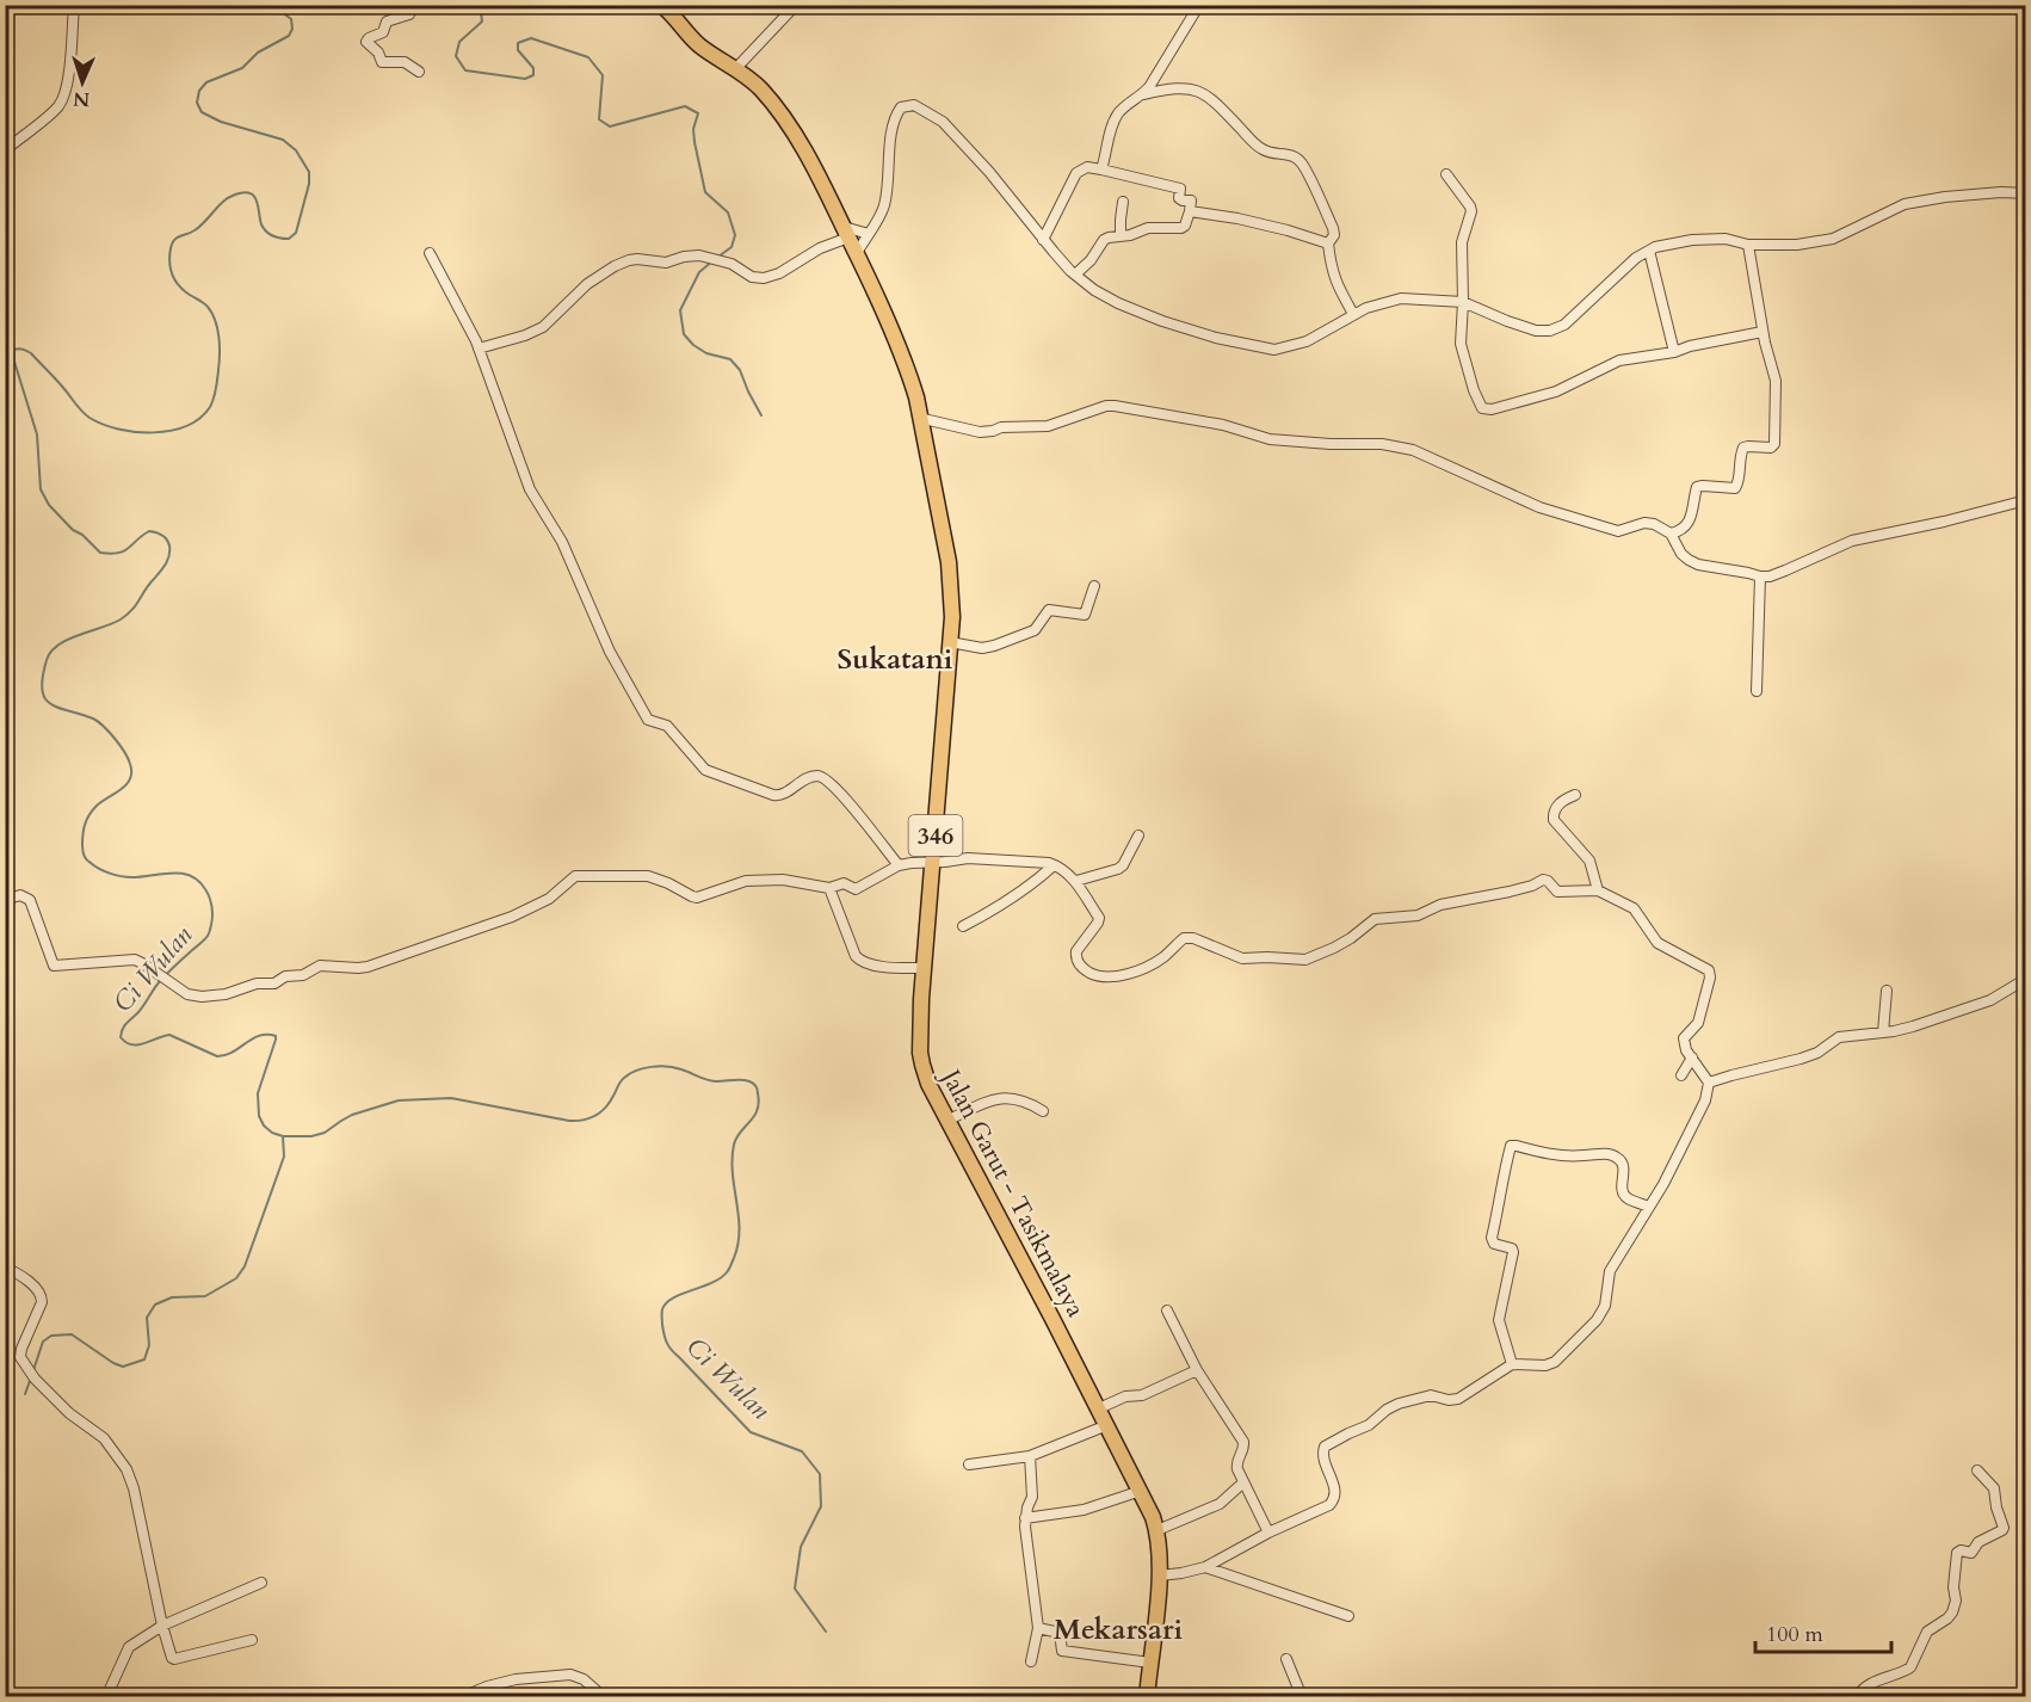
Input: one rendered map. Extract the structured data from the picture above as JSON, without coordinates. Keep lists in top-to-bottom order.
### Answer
{
  "streets": {
    "main road": ["346", "Jalan Garut - Tasikmalaya"]
  },
  "districts": ["Sukatani", "Mekarsari"],
  "water": ["Ci Wulan"],
  "scale_bar": "100 m",
  "north": "bottom"
}
